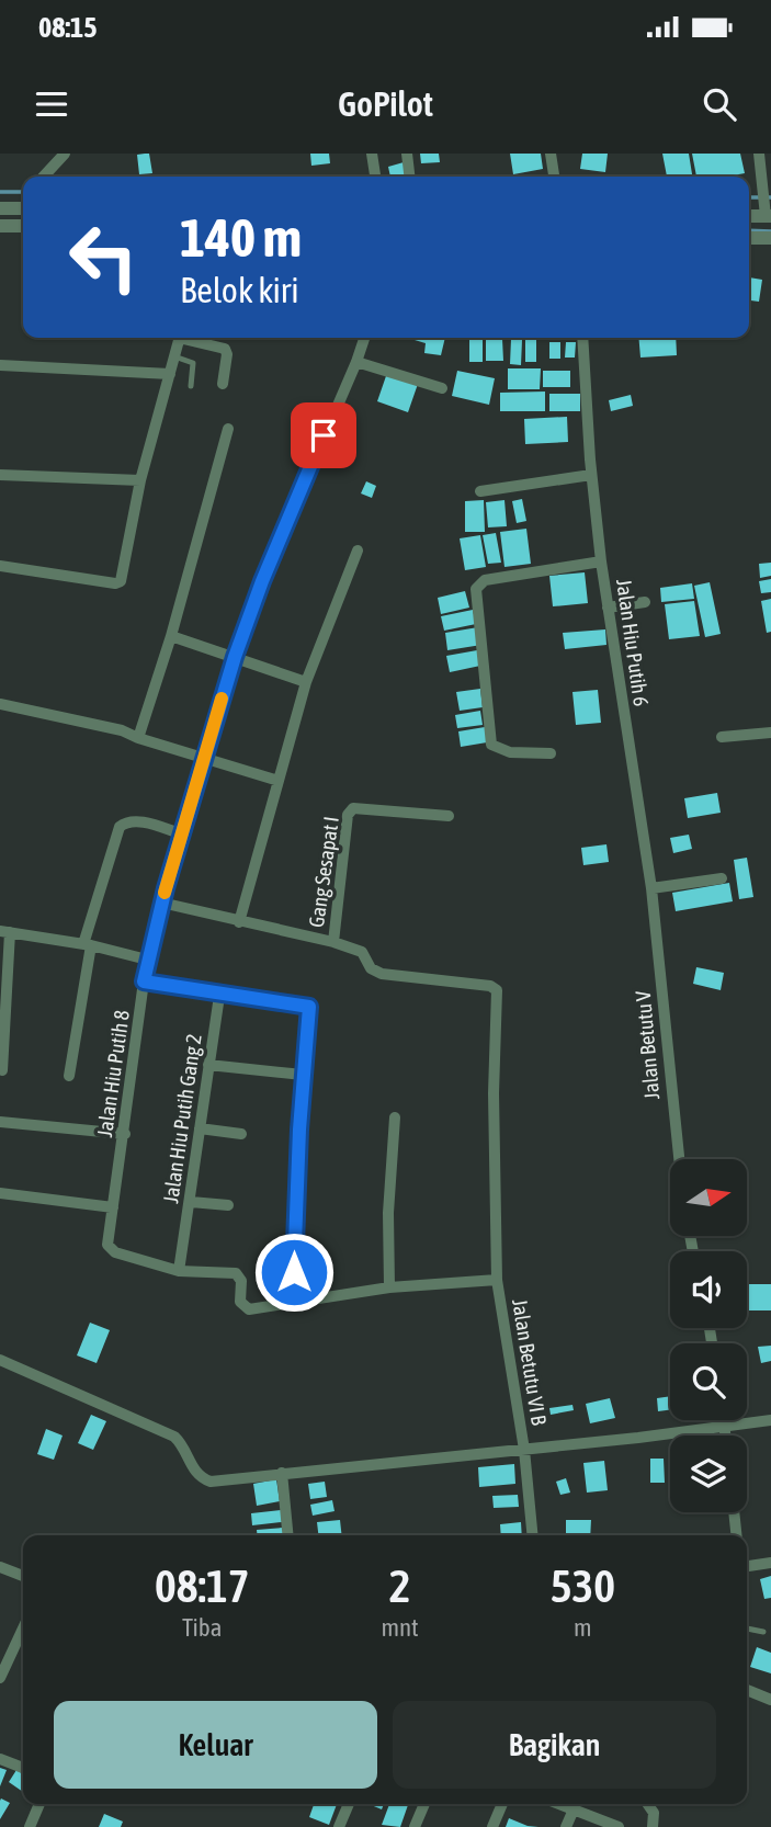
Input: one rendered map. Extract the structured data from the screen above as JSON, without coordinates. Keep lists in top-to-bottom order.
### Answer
{
  "streets": {
    "street": [
      "Jalan Hiu Putih 6",
      "Gang Sesapat I",
      "Jalan Betutu V",
      "Jalan Hiu Putih 8",
      "Jalan Hiu Putih Gang 2",
      "Jalan Betutu VI B"
    ]
  },
  "crossings": [
    ["Jalan Hiu Putih 6", "Jalan Betutu V"],
    ["Gang Sesapat I", "Jalan Betutu VI B"],
    ["Jalan Hiu Putih 8", "Jalan Hiu Putih Gang 2"]
  ],
  "north": "right",
  "page": {
    "status": "08:15",
    "header": "GoPilot",
    "turn": ["140 m", "Belok kiri"],
    "eta": [
      "08:17",
      "Tiba",
      "2",
      "mnt",
      "530",
      "m"
    ],
    "buttons": ["Keluar", "Bagikan"]
  }
}
